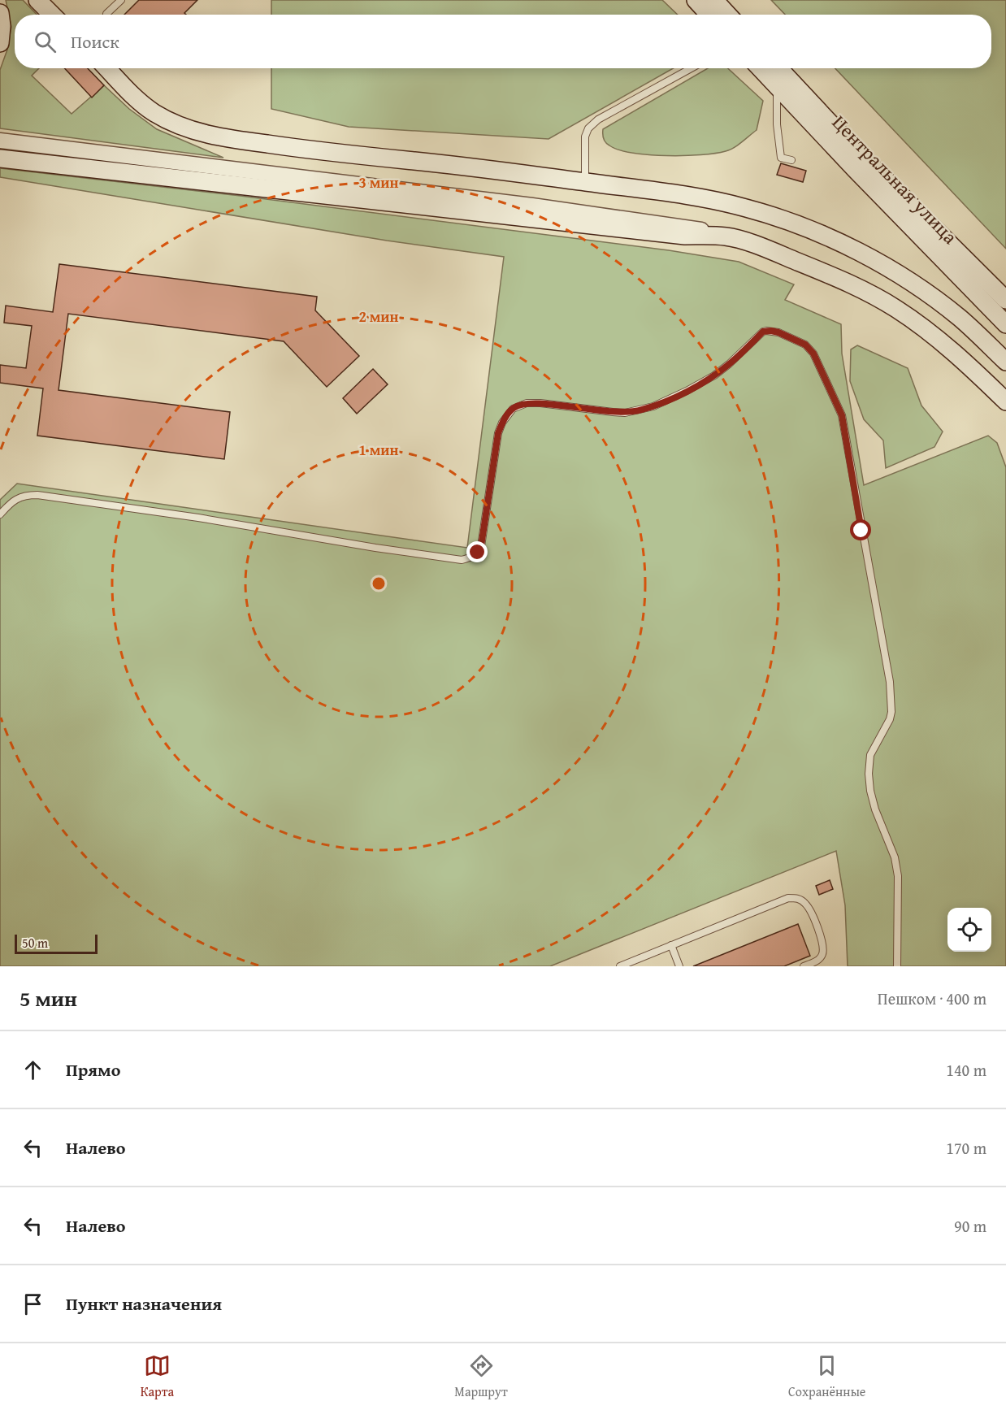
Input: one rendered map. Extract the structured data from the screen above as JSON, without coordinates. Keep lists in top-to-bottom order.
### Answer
{
  "streets": {
    "main road": ["Центральная улица"]
  },
  "scale_bar": "50 m",
  "page": {
    "search": "Поиск",
    "scale": "50 m",
    "heading": ["5 мин", "Пешком · 400 m"],
    "list": [
      ["Прямо", "140 m"],
      ["Налево", "170 m"],
      ["Налево", "90 m"],
      "Пункт назначения"
    ],
    "nav": ["Карта", "Маршрут", "Сохранённые"]
  },
  "rings": ["3 мин", "2 мин", "1 мин"]
}
